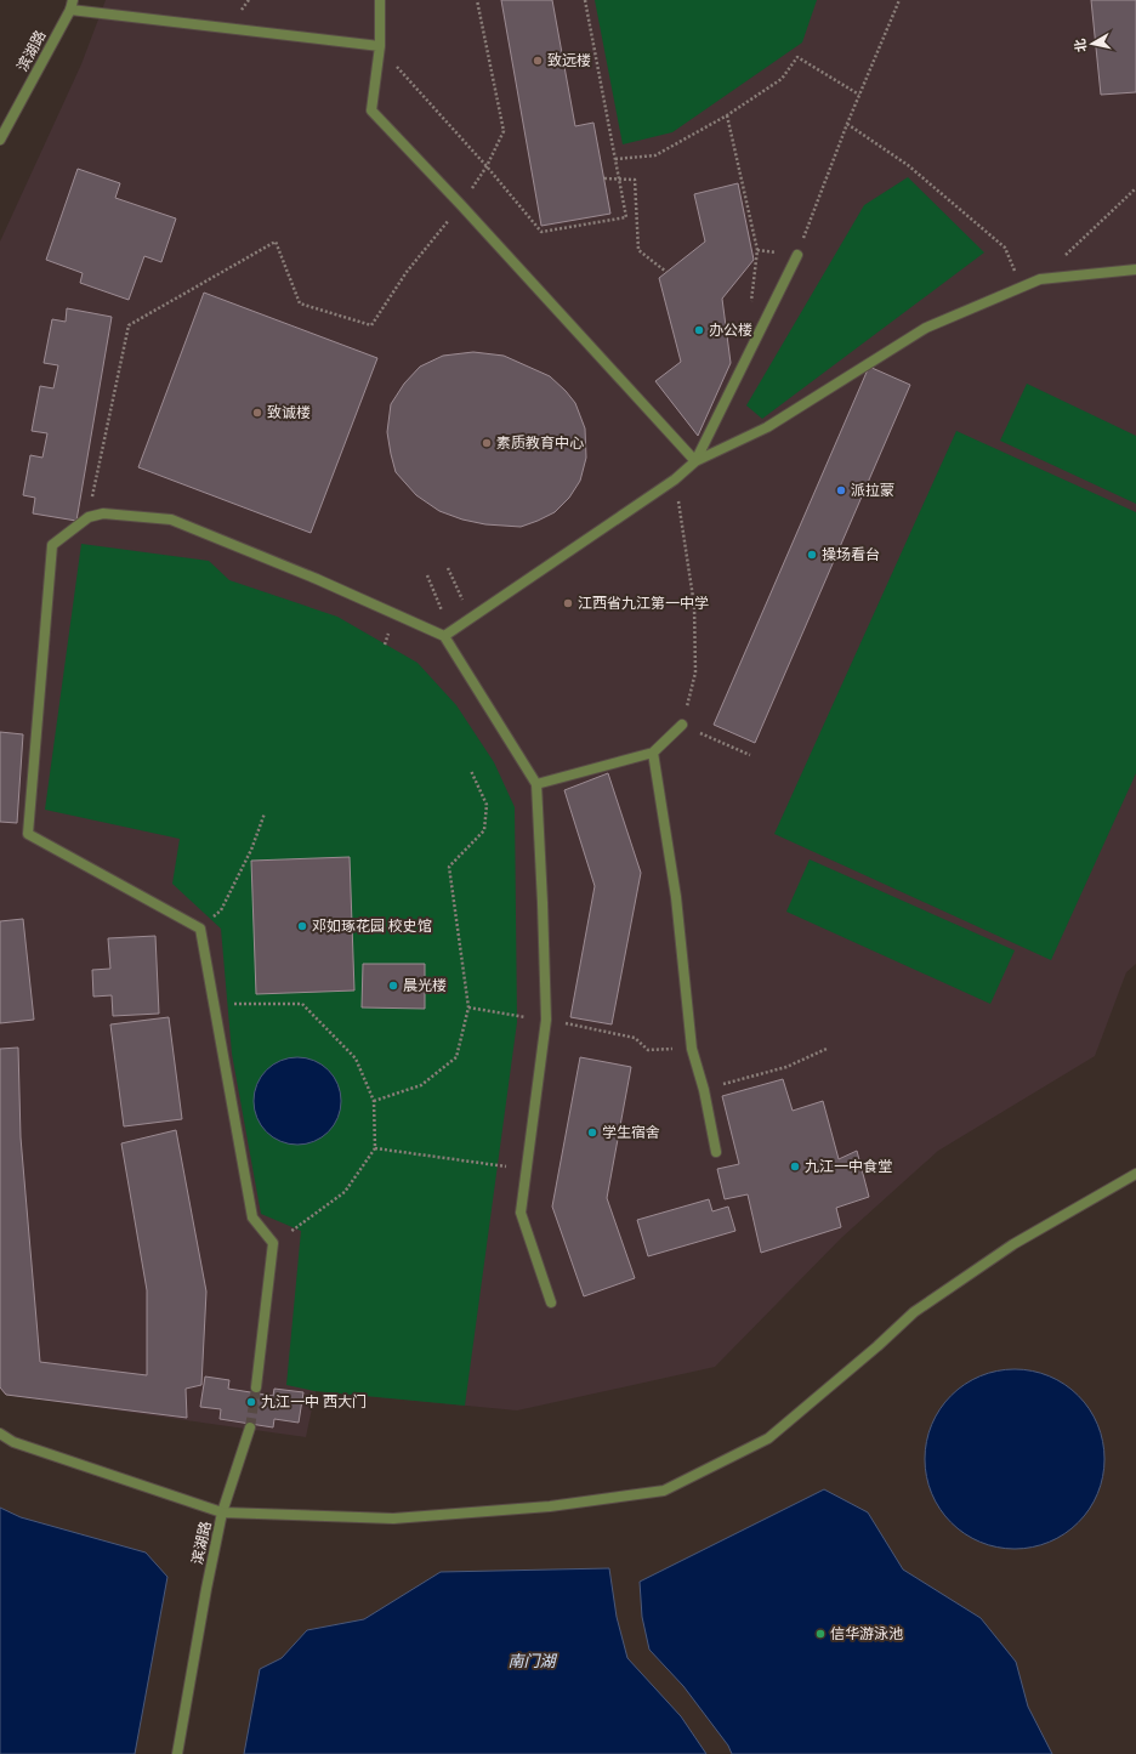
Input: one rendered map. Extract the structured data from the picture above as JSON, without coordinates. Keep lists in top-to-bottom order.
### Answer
{
  "streets": {
    "street": ["滨湖路"]
  },
  "water": ["南门湖"],
  "places": [
    "致远楼",
    "办公楼",
    "致诚楼",
    "素质教育中心",
    "派拉蒙",
    "操场看台",
    "江西省九江第一中学",
    "邓如琢花园 校史馆",
    "晨光楼",
    "学生宿舍",
    "九江一中食堂",
    "九江一中 西大门",
    "信华游泳池"
  ],
  "north": "left"
}
